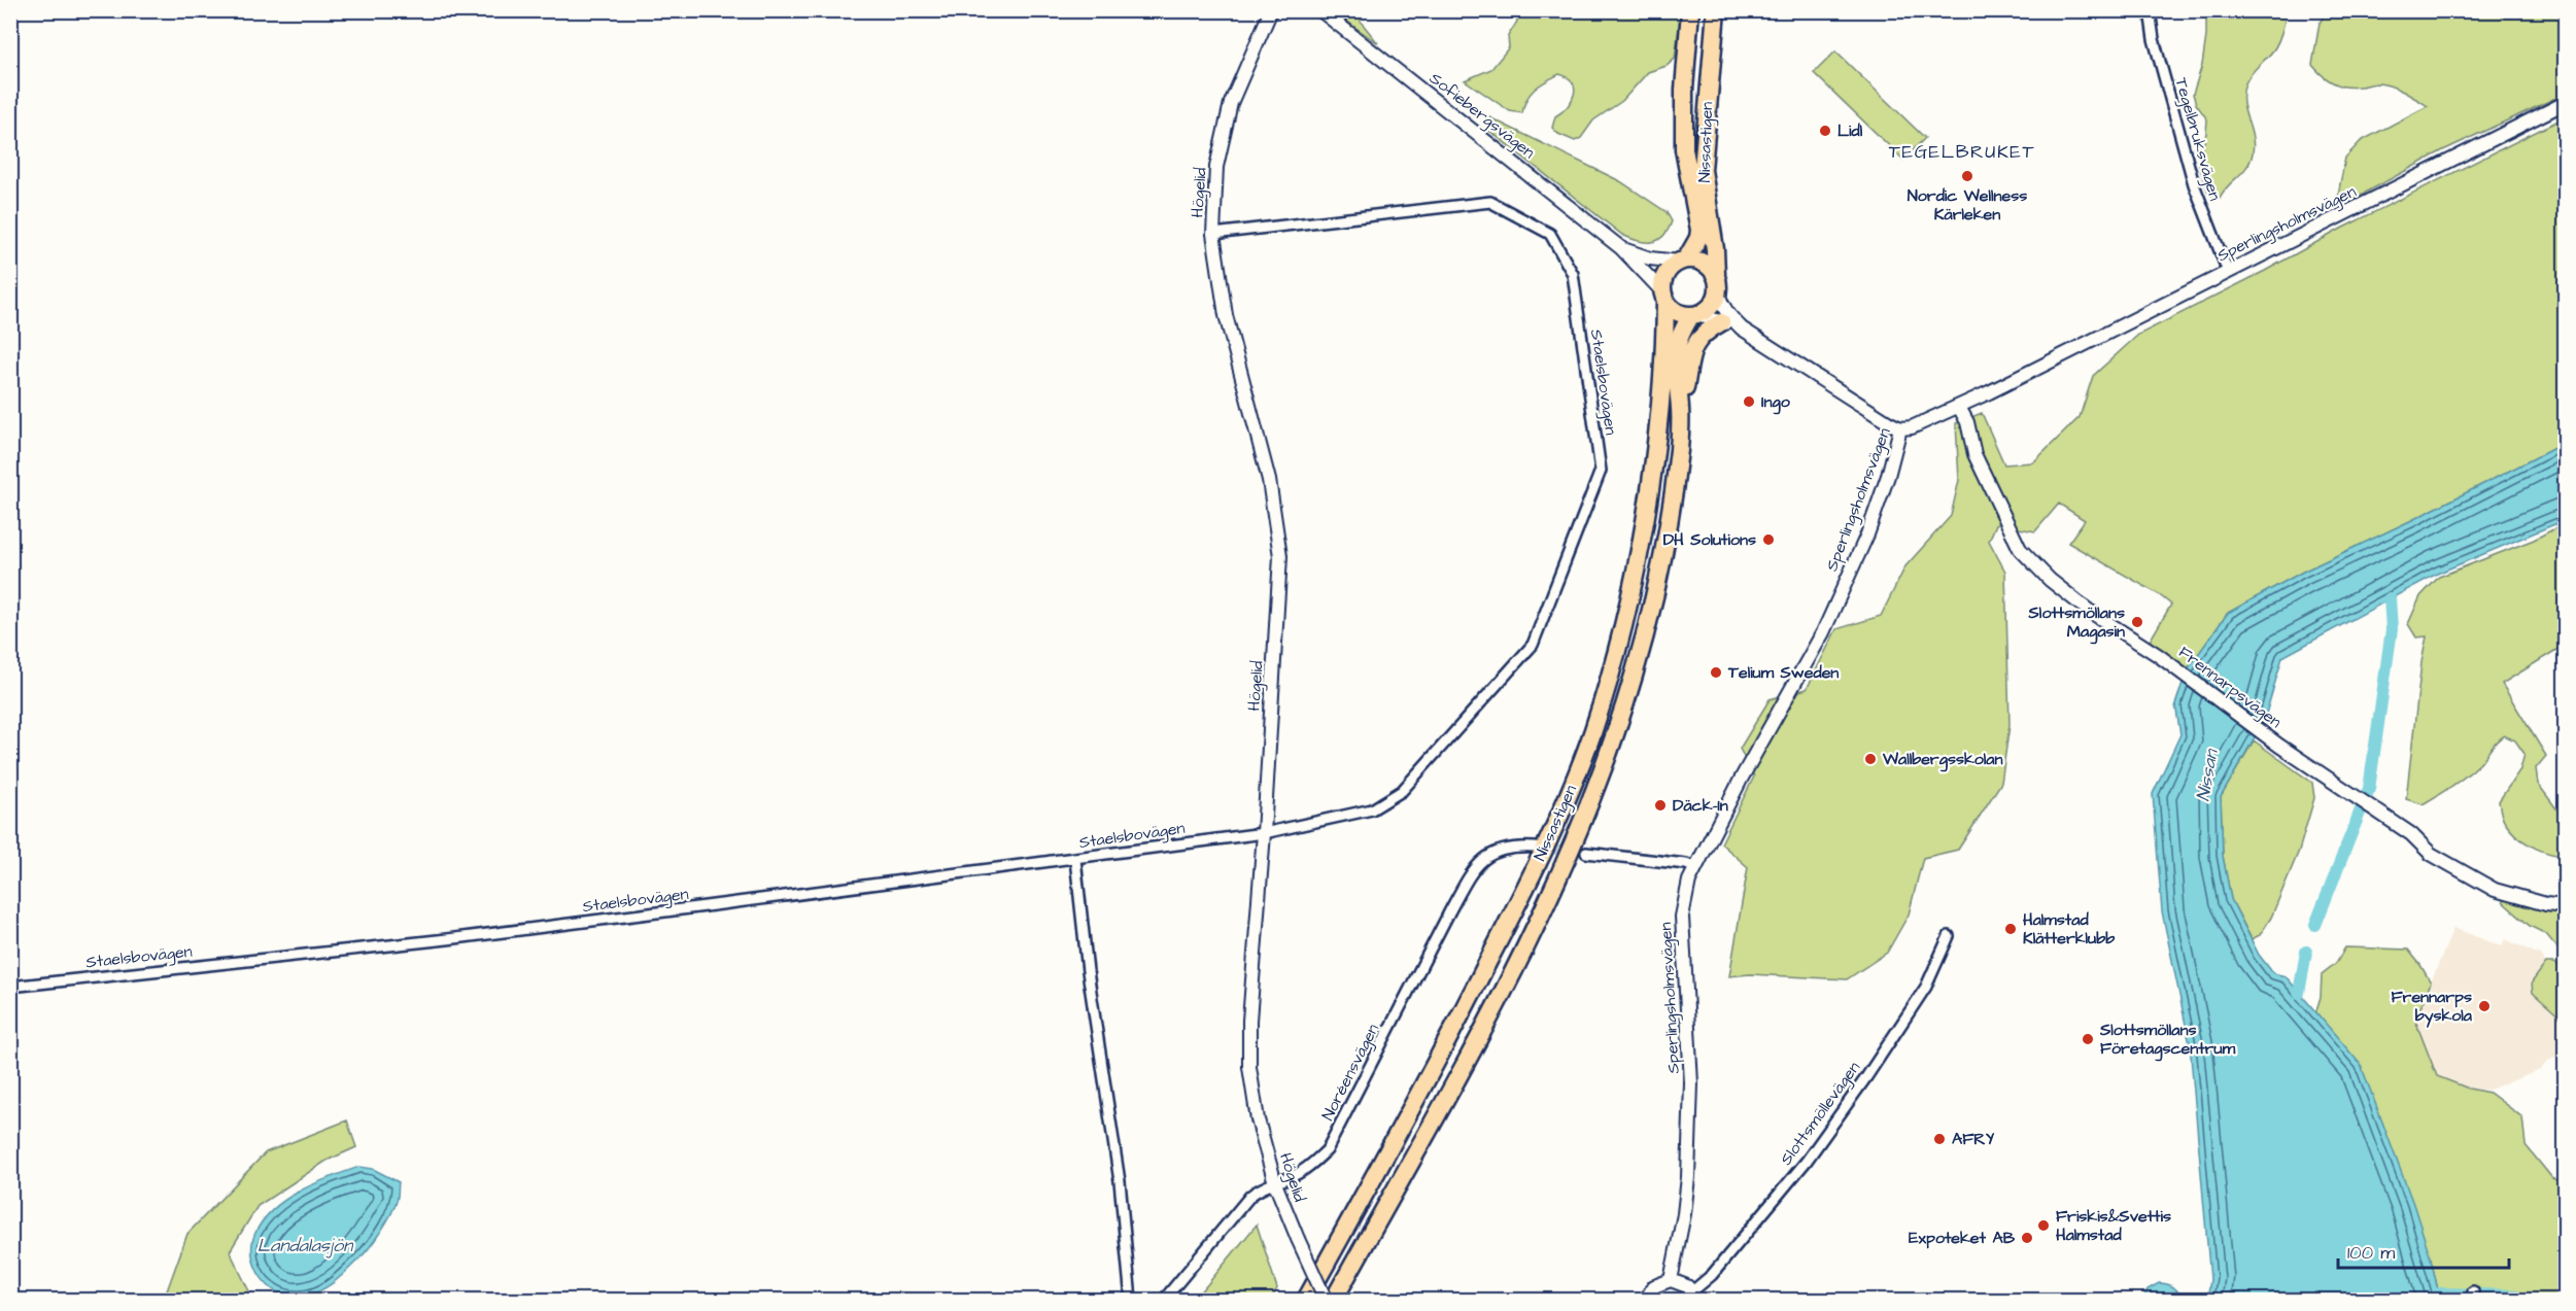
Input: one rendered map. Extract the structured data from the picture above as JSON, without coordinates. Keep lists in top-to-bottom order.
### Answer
{
  "streets": {
    "highway": ["Nissastigen"],
    "street": [
      "Sofiebergsvägen",
      "Tegelbruksvägen",
      "Högelid",
      "Sperlingsholmsvägen",
      "Staelsbovägen",
      "Frennarpsvägen",
      "Noréensvägen",
      "Slottsmöllevägen"
    ]
  },
  "crossings": [
    ["Sofiebergsvägen", "Nissastigen"],
    ["Tegelbruksvägen", "Sperlingsholmsvägen"],
    ["Högelid", "Staelsbovägen"],
    ["Högelid", "Noréensvägen"],
    ["Sperlingsholmsvägen", "Frennarpsvägen"]
  ],
  "districts": ["TEGELBRUKET"],
  "water": ["Nissan", "Landalasjön"],
  "places": [
    "Lidl",
    "Nordic Wellness Kärleken",
    "Ingo",
    "DH Solutions",
    "Slottsmöllans Magasin",
    "Telium Sweden",
    "Wallbergsskolan",
    "Däck-In",
    "Halmstad Klätterklubb",
    "Frennarps byskola",
    "Slottsmöllans Företagscentrum",
    "AFRY",
    "Friskis&Svettis Halmstad",
    "Expoteket AB"
  ],
  "scale_bar": "100 m"
}
